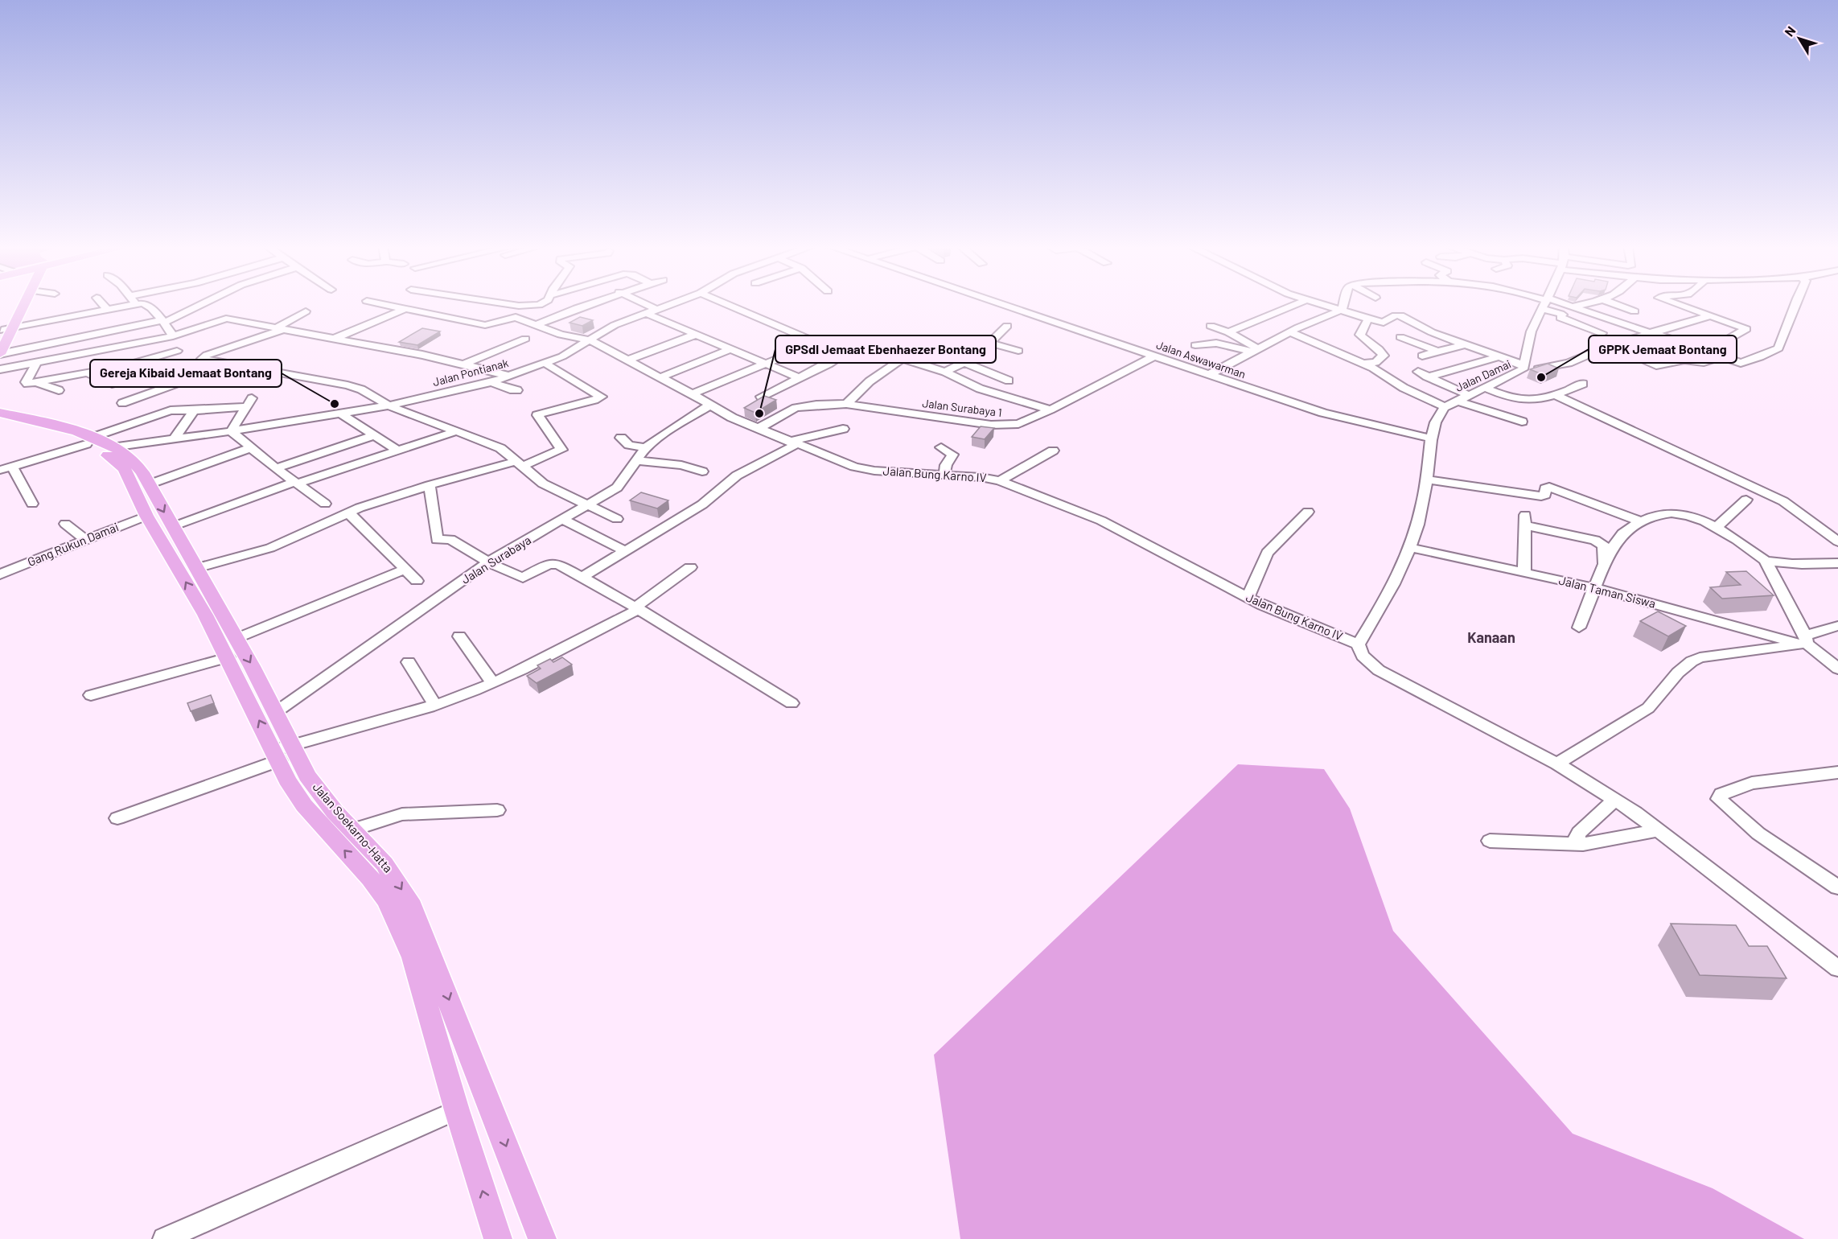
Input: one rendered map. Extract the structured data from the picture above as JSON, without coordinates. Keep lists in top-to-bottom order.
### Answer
{
  "streets": {
    "main road": ["Jalan Soekarno-Hatta"],
    "street": [
      "Jalan Aswawarman",
      "Jalan Pontianak",
      "Jalan Damai",
      "Jalan Surabaya 1",
      "Jalan Bung Karno IV",
      "Gang Rukun Damai",
      "Jalan Surabaya",
      "Jalan Taman Siswa"
    ]
  },
  "crossings": [
    ["Jalan Aswawarman", "Jalan Surabaya 1"],
    ["Jalan Pontianak", "Jalan Bung Karno IV"],
    ["Jalan Pontianak", "Jalan Soekarno-Hatta"],
    ["Jalan Surabaya 1", "Jalan Bung Karno IV"],
    ["Jalan Bung Karno IV", "Jalan Surabaya"],
    ["Gang Rukun Damai", "Jalan Soekarno-Hatta"],
    ["Jalan Surabaya", "Jalan Soekarno-Hatta"]
  ],
  "districts": ["Kanaan"],
  "places": ["GPPK Jemaat Bontang", "Gereja Kibaid Jemaat Bontang", "GPSdI Jemaat Ebenhaezer Bontang"],
  "north": "top left"
}
